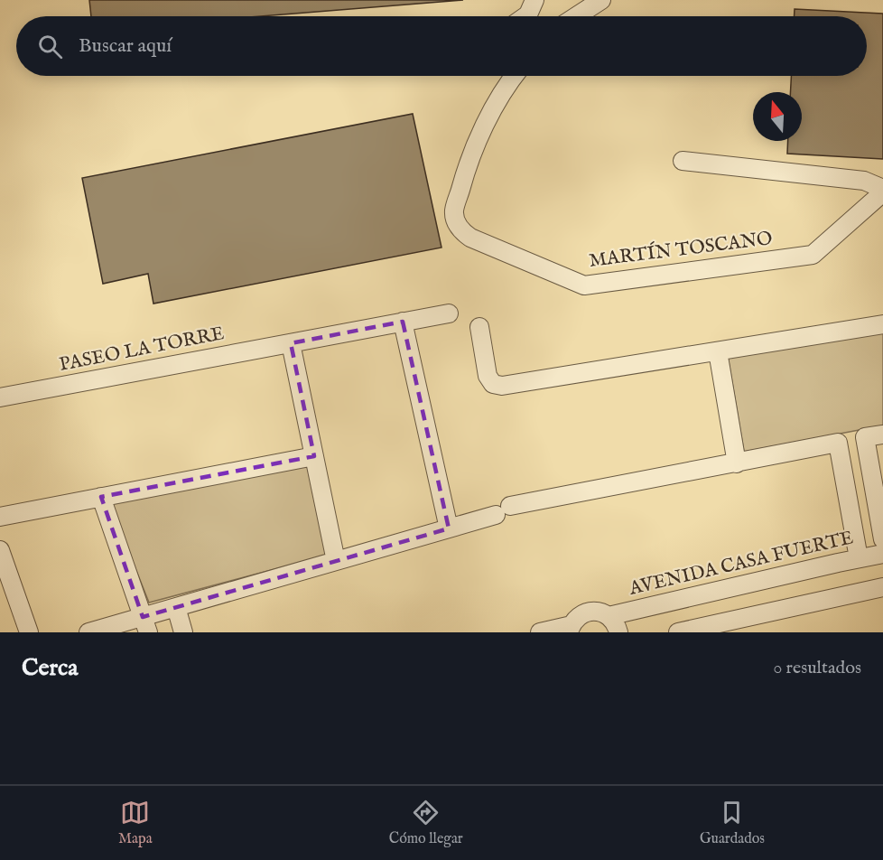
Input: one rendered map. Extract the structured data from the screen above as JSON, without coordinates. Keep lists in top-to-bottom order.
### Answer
{
  "streets": {
    "street": ["MARTÍN TOSCANO", "PASEO LA TORRE", "AVENIDA CASA FUERTE"]
  },
  "north": "top",
  "page": {
    "search": "Buscar aquí",
    "heading": ["Cerca", "0 resultados"],
    "nav": ["Mapa", "Cómo llegar", "Guardados"]
  }
}
